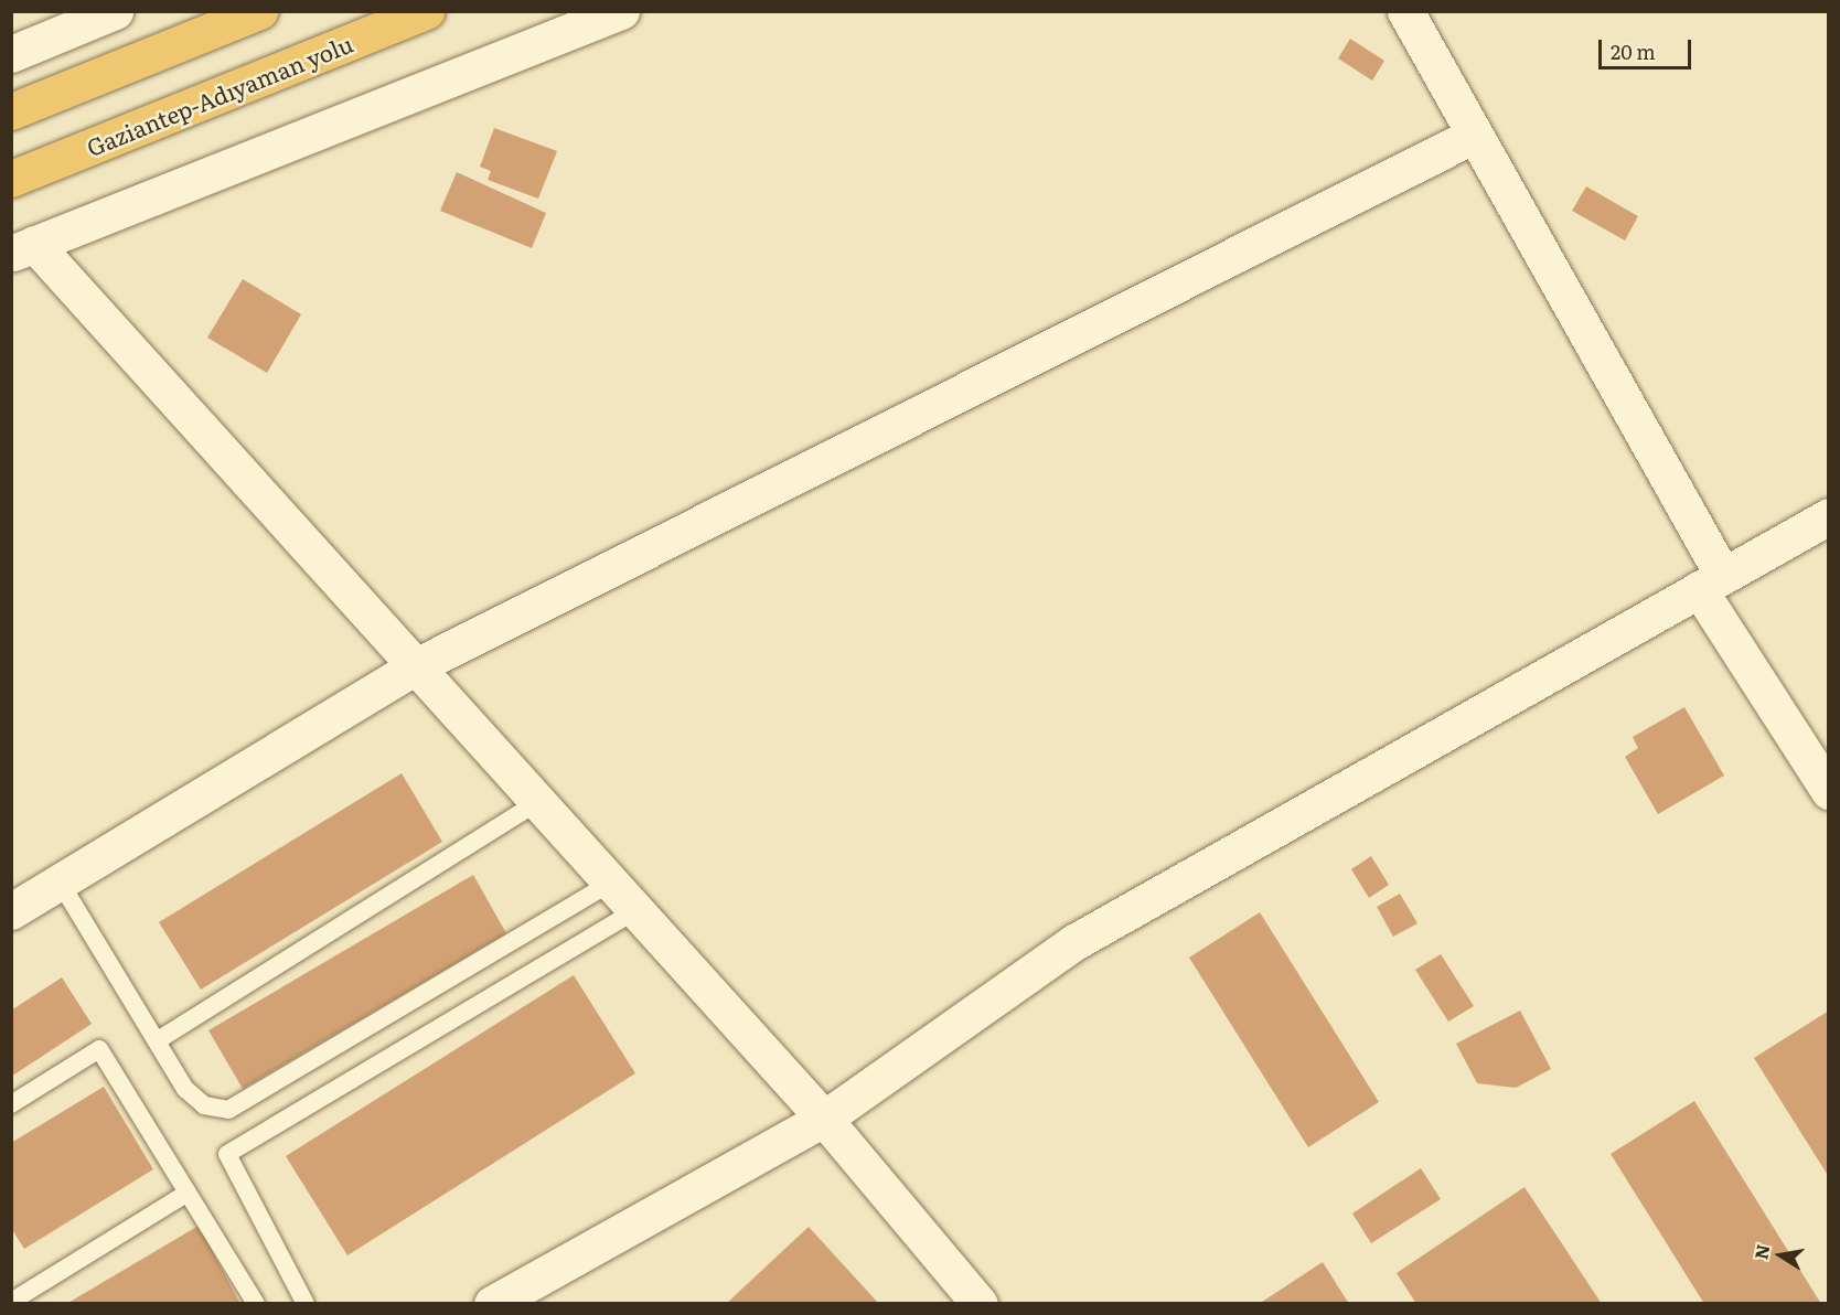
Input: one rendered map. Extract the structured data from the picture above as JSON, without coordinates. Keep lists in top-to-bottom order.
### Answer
{
  "streets": {
    "highway": ["Gaziantep-Adıyaman yolu"]
  },
  "scale_bar": "20 m",
  "north": "left"
}
